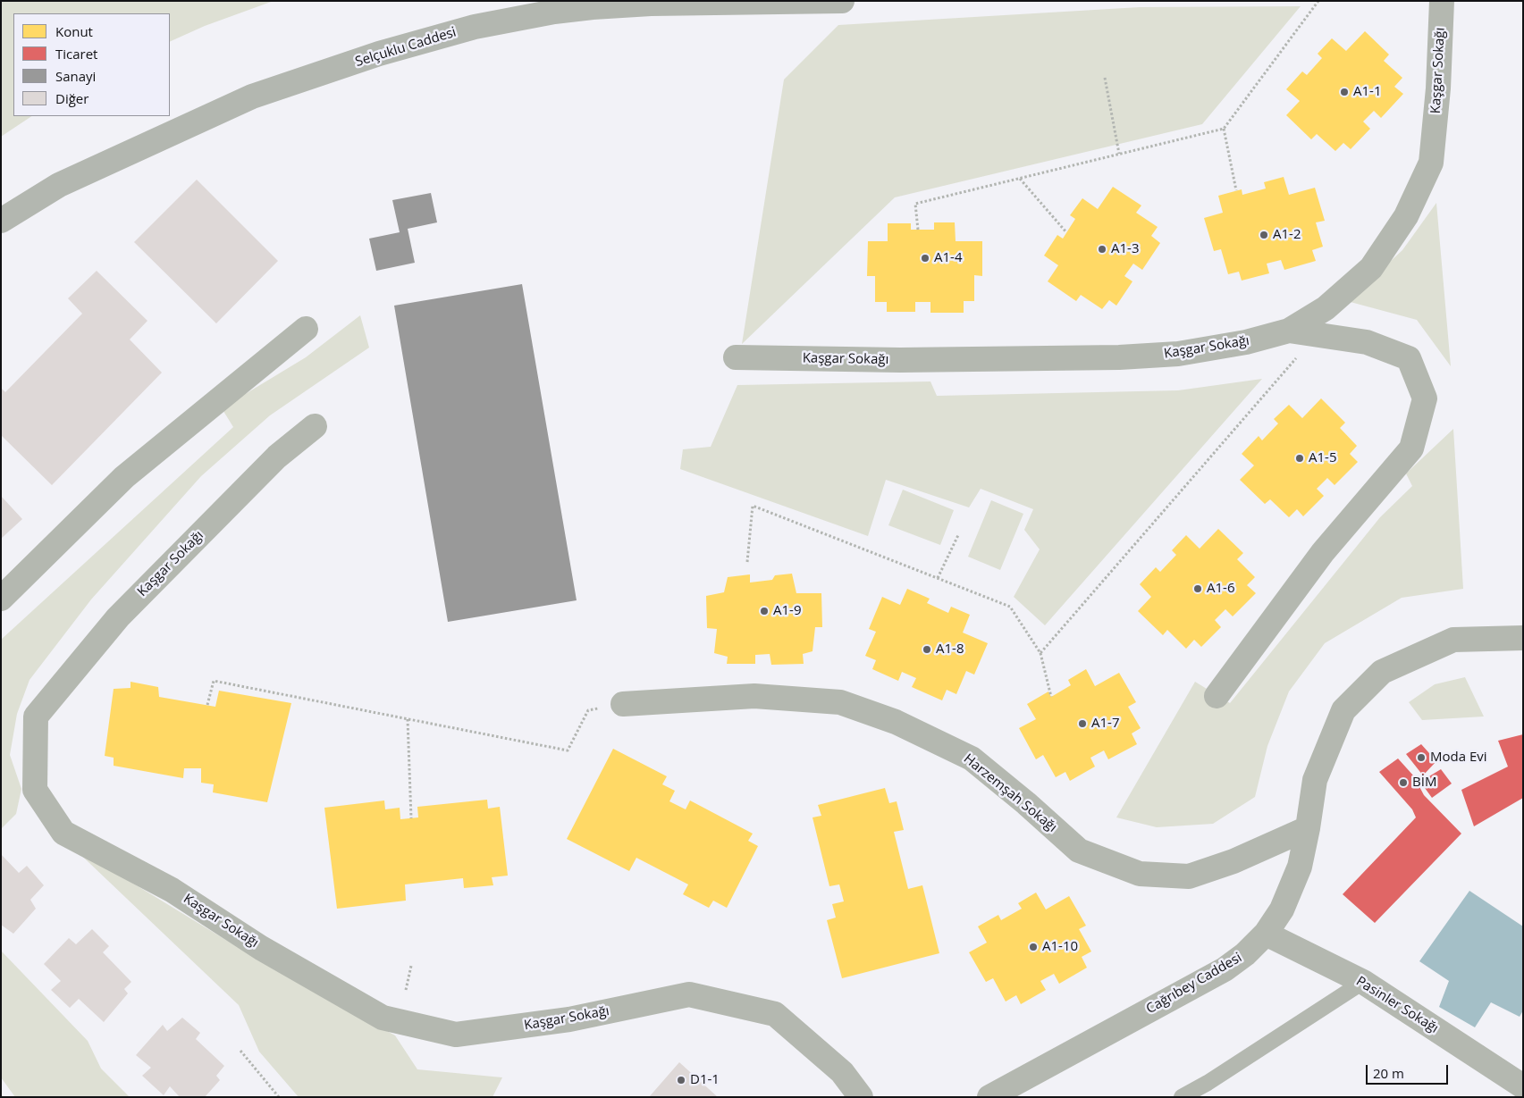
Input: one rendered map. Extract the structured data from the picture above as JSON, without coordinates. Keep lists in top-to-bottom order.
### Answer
{
  "streets": {
    "street": [
      "Selçuklu Caddesi",
      "Kaşgar Sokağı",
      "Harzemşah Sokağı",
      "Cağrıbey Caddesi",
      "Pasinler Sokağı"
    ]
  },
  "crossings": [
    ["Harzemşah Sokağı", "Cağrıbey Caddesi"],
    ["Cağrıbey Caddesi", "Pasinler Sokağı"]
  ],
  "places": [
    "A1-1",
    "A1-2",
    "A1-3",
    "A1-4",
    "A1-5",
    "A1-6",
    "A1-9",
    "A1-8",
    "A1-7",
    "Moda Evi",
    "BİM",
    "A1-10",
    "D1-1"
  ],
  "legend": [
    "Konut",
    "Ticaret",
    "Sanayi",
    "Diğer"
  ],
  "scale_bar": "20 m"
}
